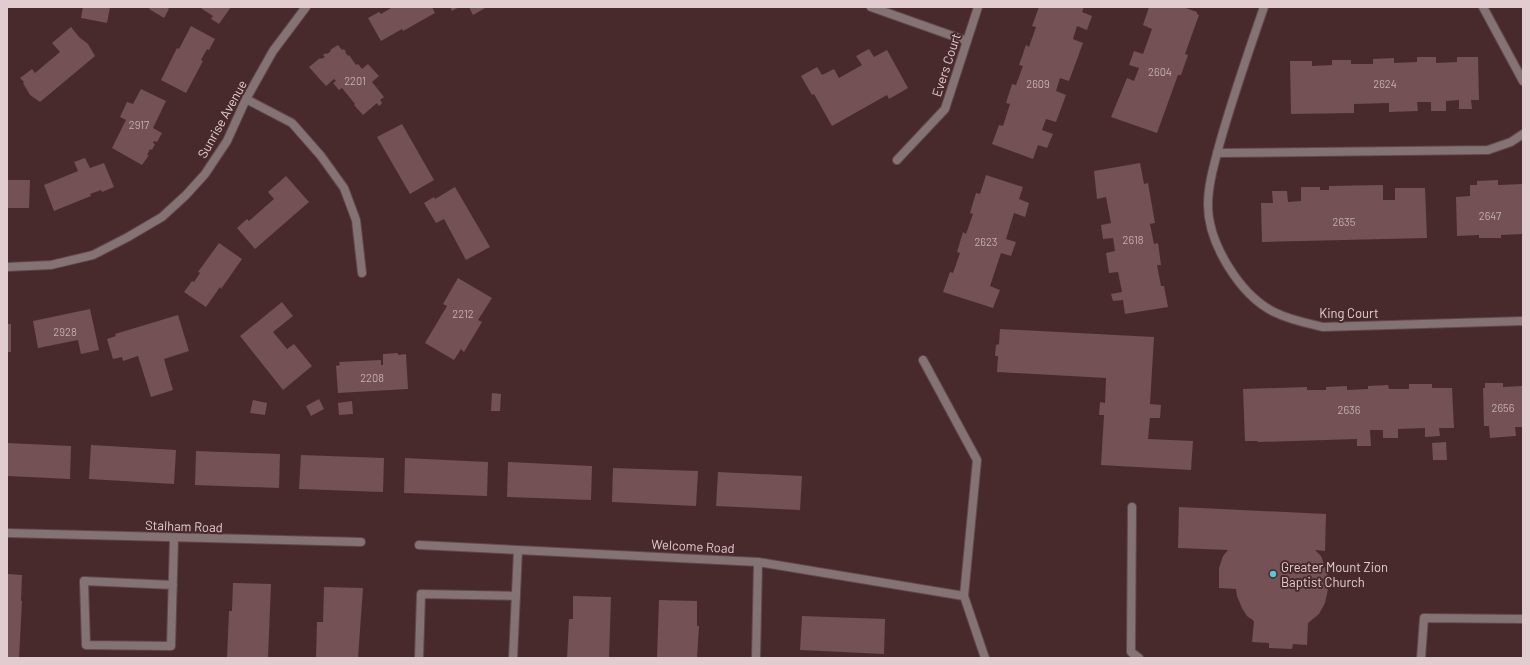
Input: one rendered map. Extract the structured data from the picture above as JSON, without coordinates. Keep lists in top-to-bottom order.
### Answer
{
  "streets": {
    "street": [
      "Evers Court",
      "Sunrise Avenue",
      "King Court",
      "Stalham Road",
      "Welcome Road"
    ]
  },
  "places": ["Greater Mount Zion Baptist Church"],
  "house_numbers": [
    "2604",
    "2201",
    "2609",
    "2624",
    "2917",
    "2647",
    "2635",
    "2618",
    "2623",
    "2212",
    "2928",
    "2208",
    "2656",
    "2636"
  ]
}
